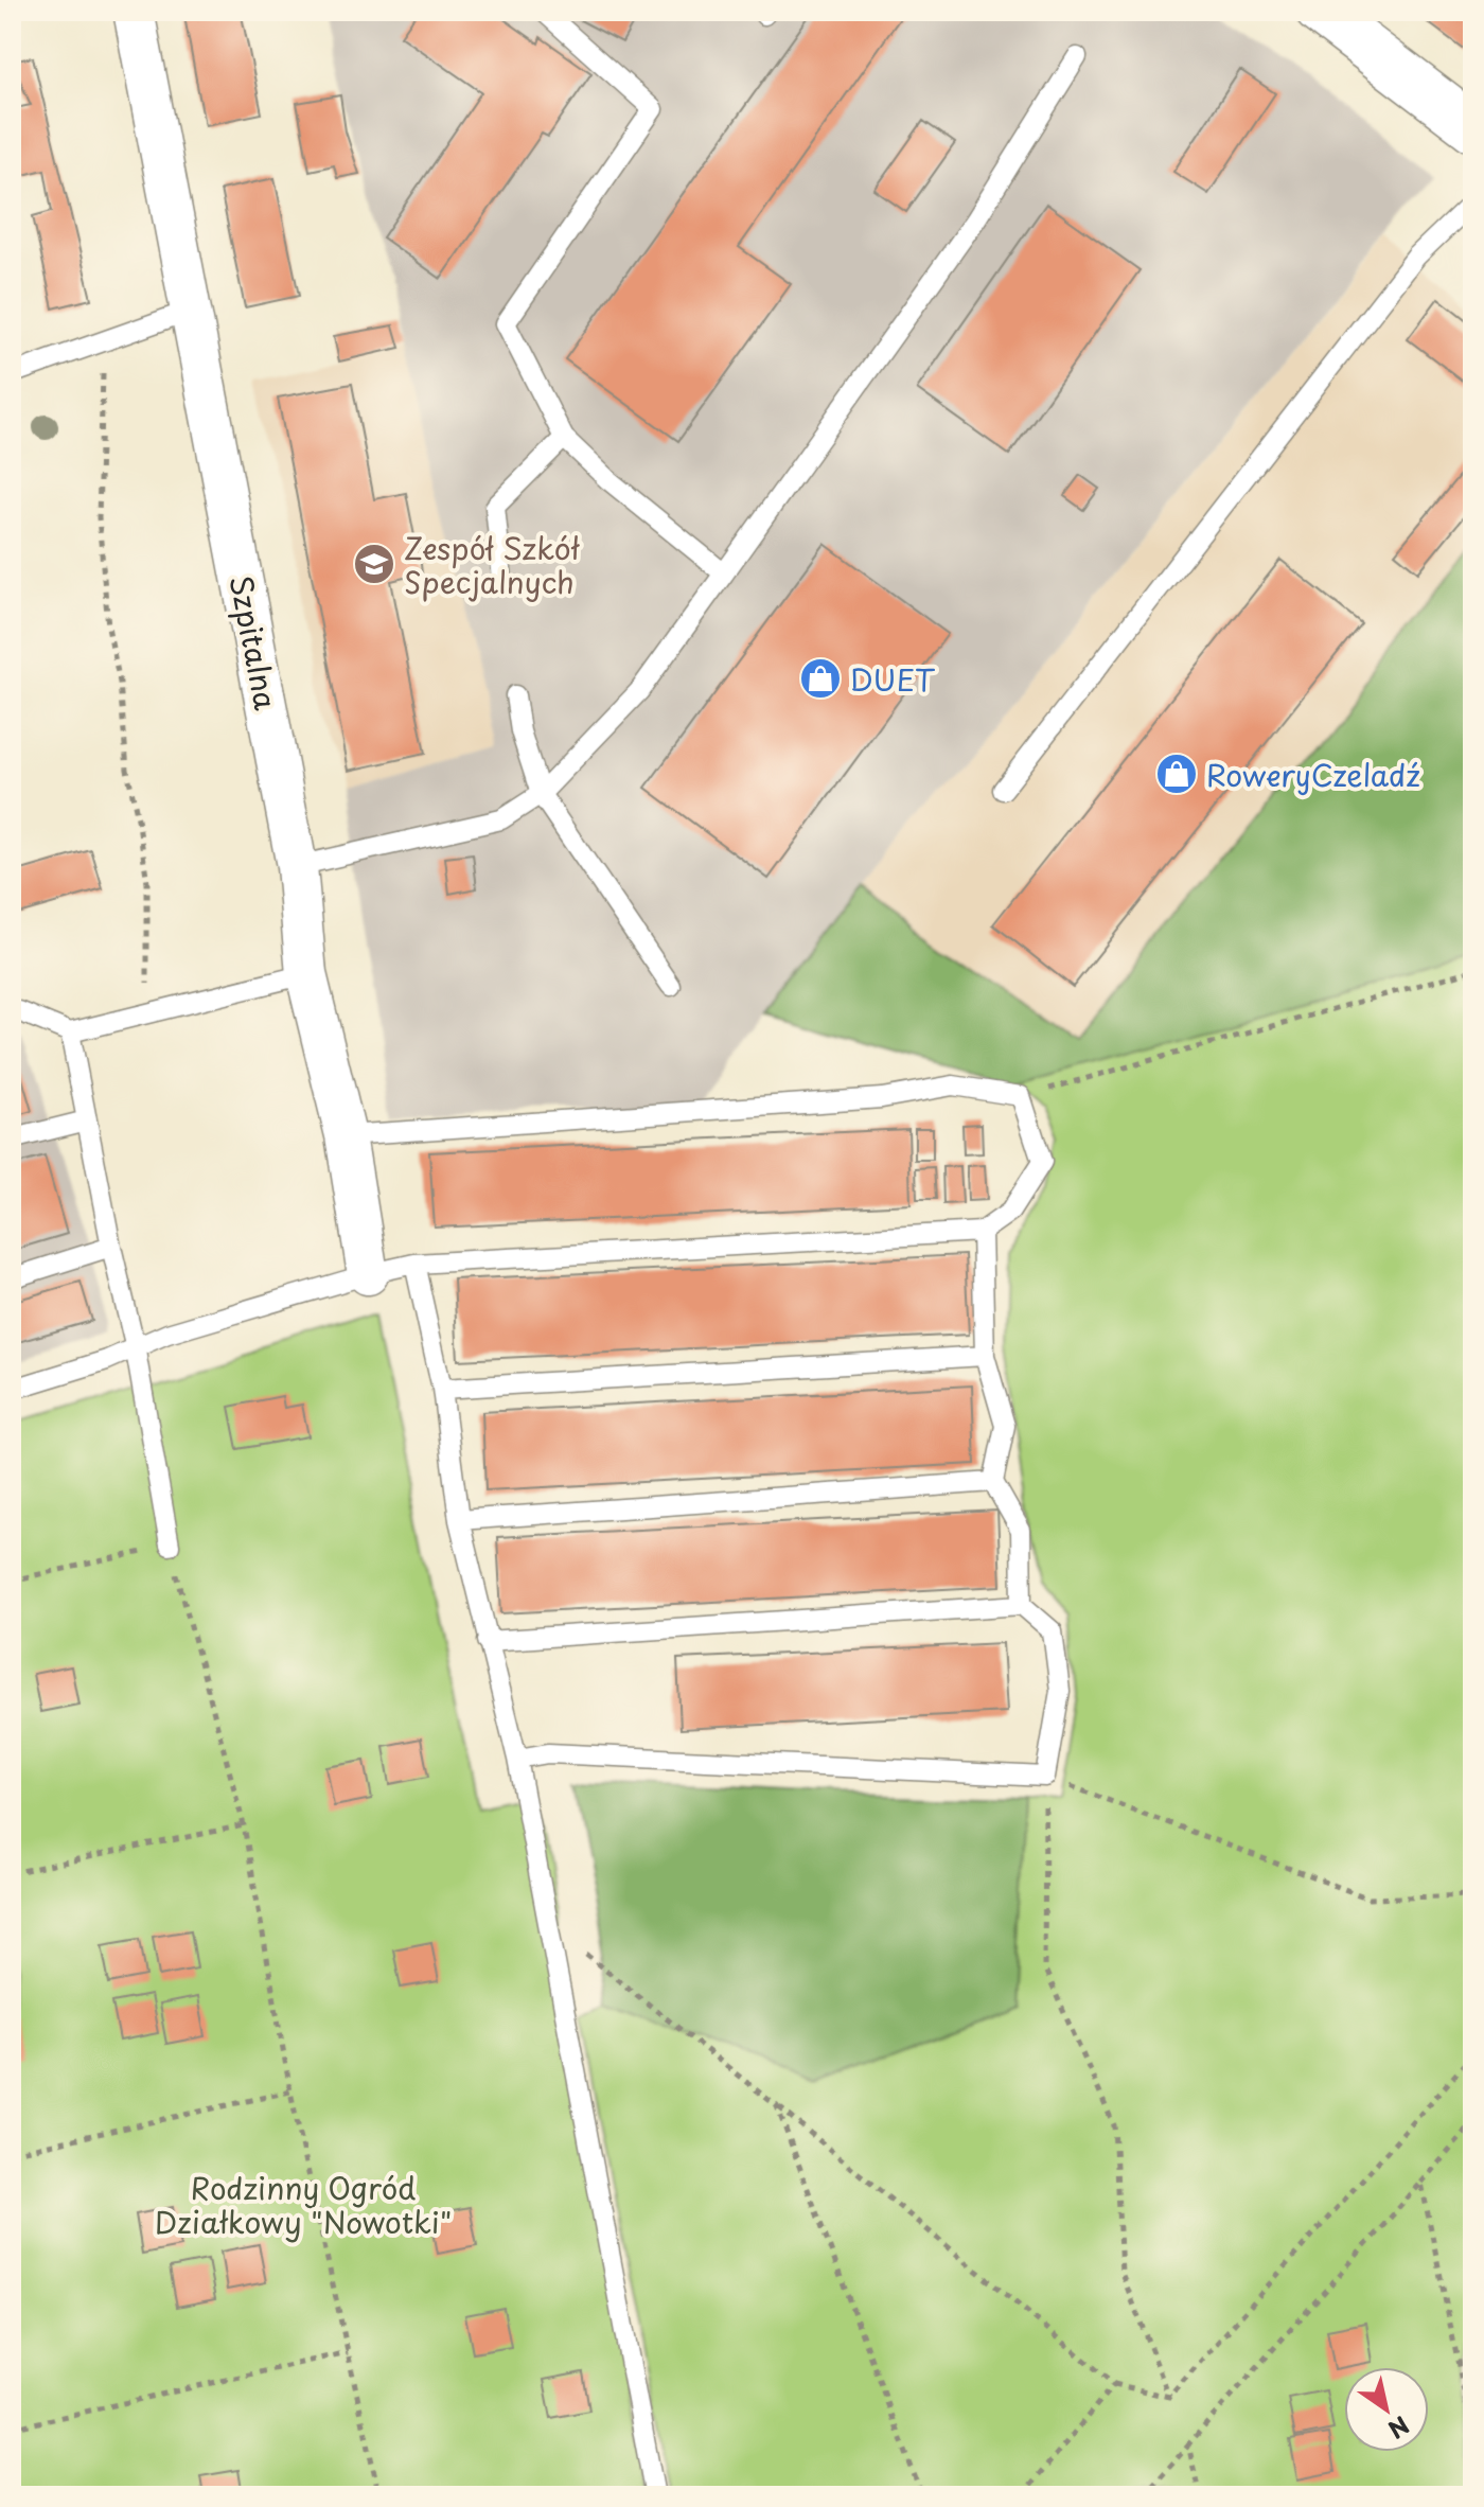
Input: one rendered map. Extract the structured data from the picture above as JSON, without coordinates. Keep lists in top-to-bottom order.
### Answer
{
  "streets": {
    "street": ["Szpitalna"]
  },
  "parks": ["Rodzinny Ogród Działkowy \"Nowotki\""],
  "places": {
    "school or university": ["Zespół Szkół Specjalnych"],
    "shop": ["DUET", "RoweryCzeladź"]
  },
  "north": "bottom right"
}
